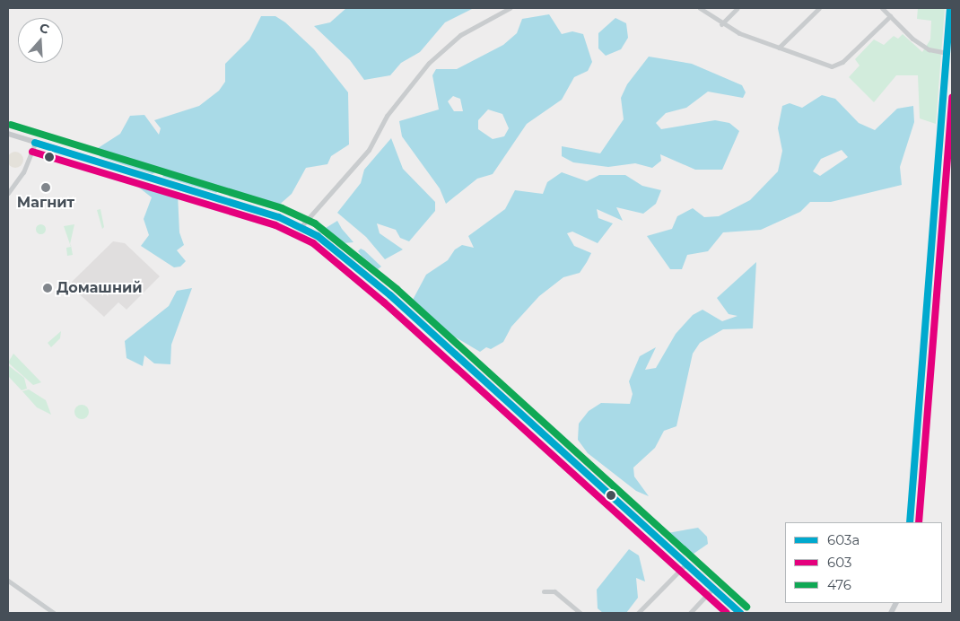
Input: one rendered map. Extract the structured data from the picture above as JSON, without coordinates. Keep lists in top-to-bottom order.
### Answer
{
  "places": ["Магнит", "Домашний"],
  "lines": ["transit line 603а", "transit line 603", "transit line 476"],
  "legend": ["603а", "603", "476"],
  "north": "top"
}
